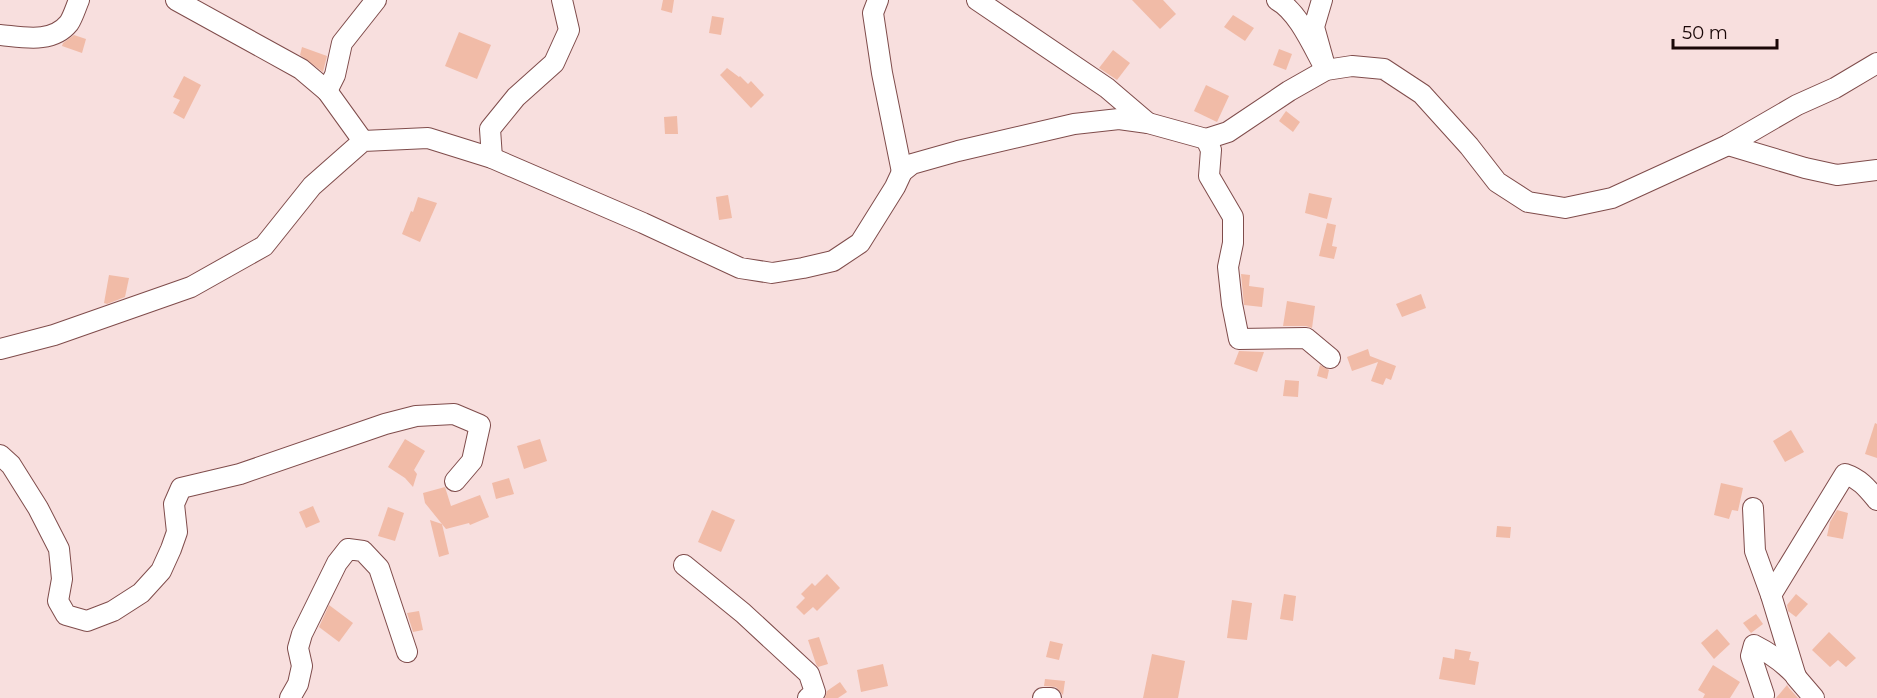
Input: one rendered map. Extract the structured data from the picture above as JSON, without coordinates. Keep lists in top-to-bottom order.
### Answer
{
  "scale_bar": "50 m"
}
